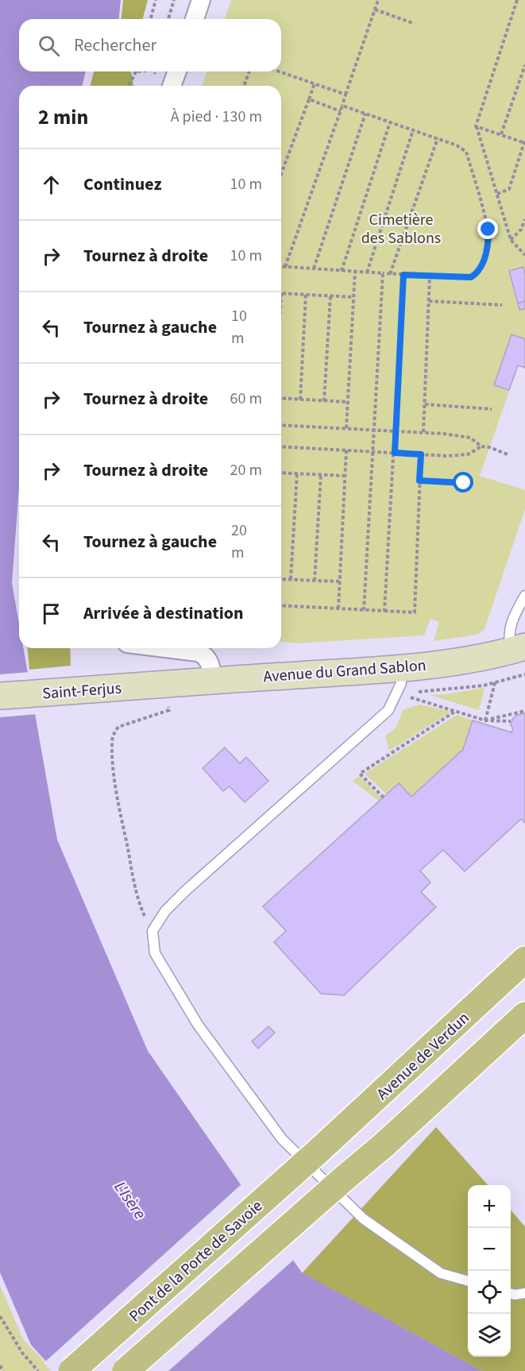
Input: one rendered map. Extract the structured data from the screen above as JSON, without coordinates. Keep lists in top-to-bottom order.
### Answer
{
  "streets": {
    "main road": ["Avenue de Verdun", "Pont de la Porte de Savoie"],
    "street": ["Avenue du Grand Sablon", "Saint-Ferjus"]
  },
  "crossings": [
    ["Avenue du Grand Sablon", "Saint-Ferjus"],
    ["Avenue de Verdun", "Pont de la Porte de Savoie"]
  ],
  "water": ["L'Isère"],
  "parks": ["Cimetière des Sablons"],
  "page": {
    "search": "Rechercher",
    "heading": ["2 min", "À pied · 130 m"],
    "list": [
      ["Continuez", "10 m"],
      ["Tournez à droite", "10 m"],
      ["Tournez à gauche", "10 m"],
      ["Tournez à droite", "60 m"],
      ["Tournez à droite", "20 m"],
      ["Tournez à gauche", "20 m"],
      "Arrivée à destination"
    ],
    "map_buttons": ["+", "−"]
  }
}
